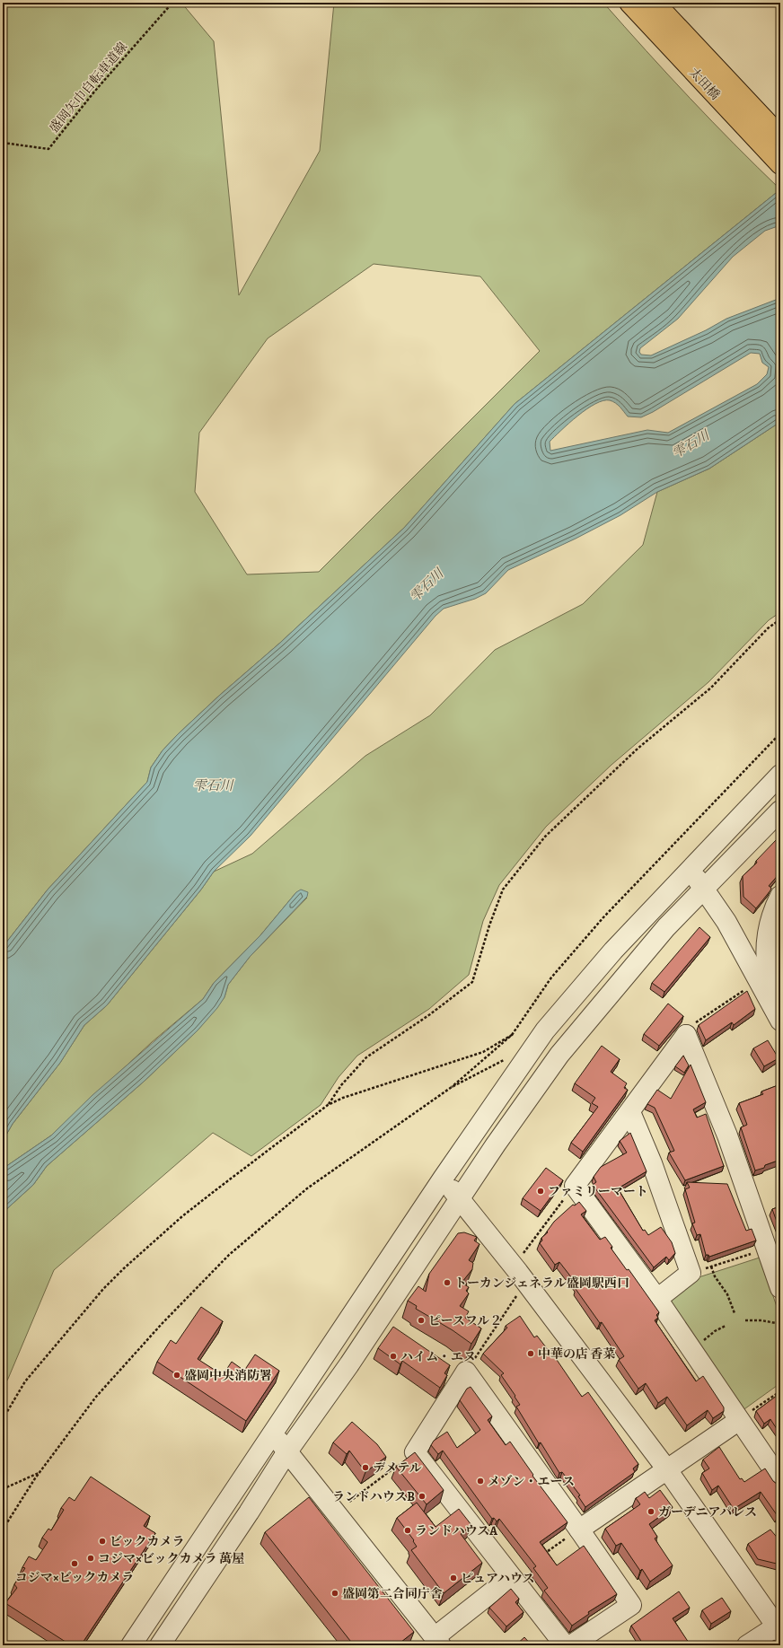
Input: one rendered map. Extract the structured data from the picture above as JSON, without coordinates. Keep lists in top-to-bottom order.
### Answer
{
  "streets": {
    "main road": ["太田橋"],
    "path": ["盛岡矢巾自転車道線"]
  },
  "water": ["雫石川"],
  "places": [
    "ファミリーマート",
    "トーカンジェネラル盛岡駅西口",
    "ピースフル２",
    "中華の店 香菜",
    "ハイム・エヌ",
    "盛岡中央消防署",
    "デメテル",
    "メゾン・エース",
    "ランドハウスB",
    "ガーデニアパレス",
    "ランドハウスA",
    "ビックカメラ",
    "コジマ×ビックカメラ 萬屋",
    "コジマ×ビックカメラ",
    "ピュアハウス",
    "盛岡第二合同庁舎"
  ]
}
